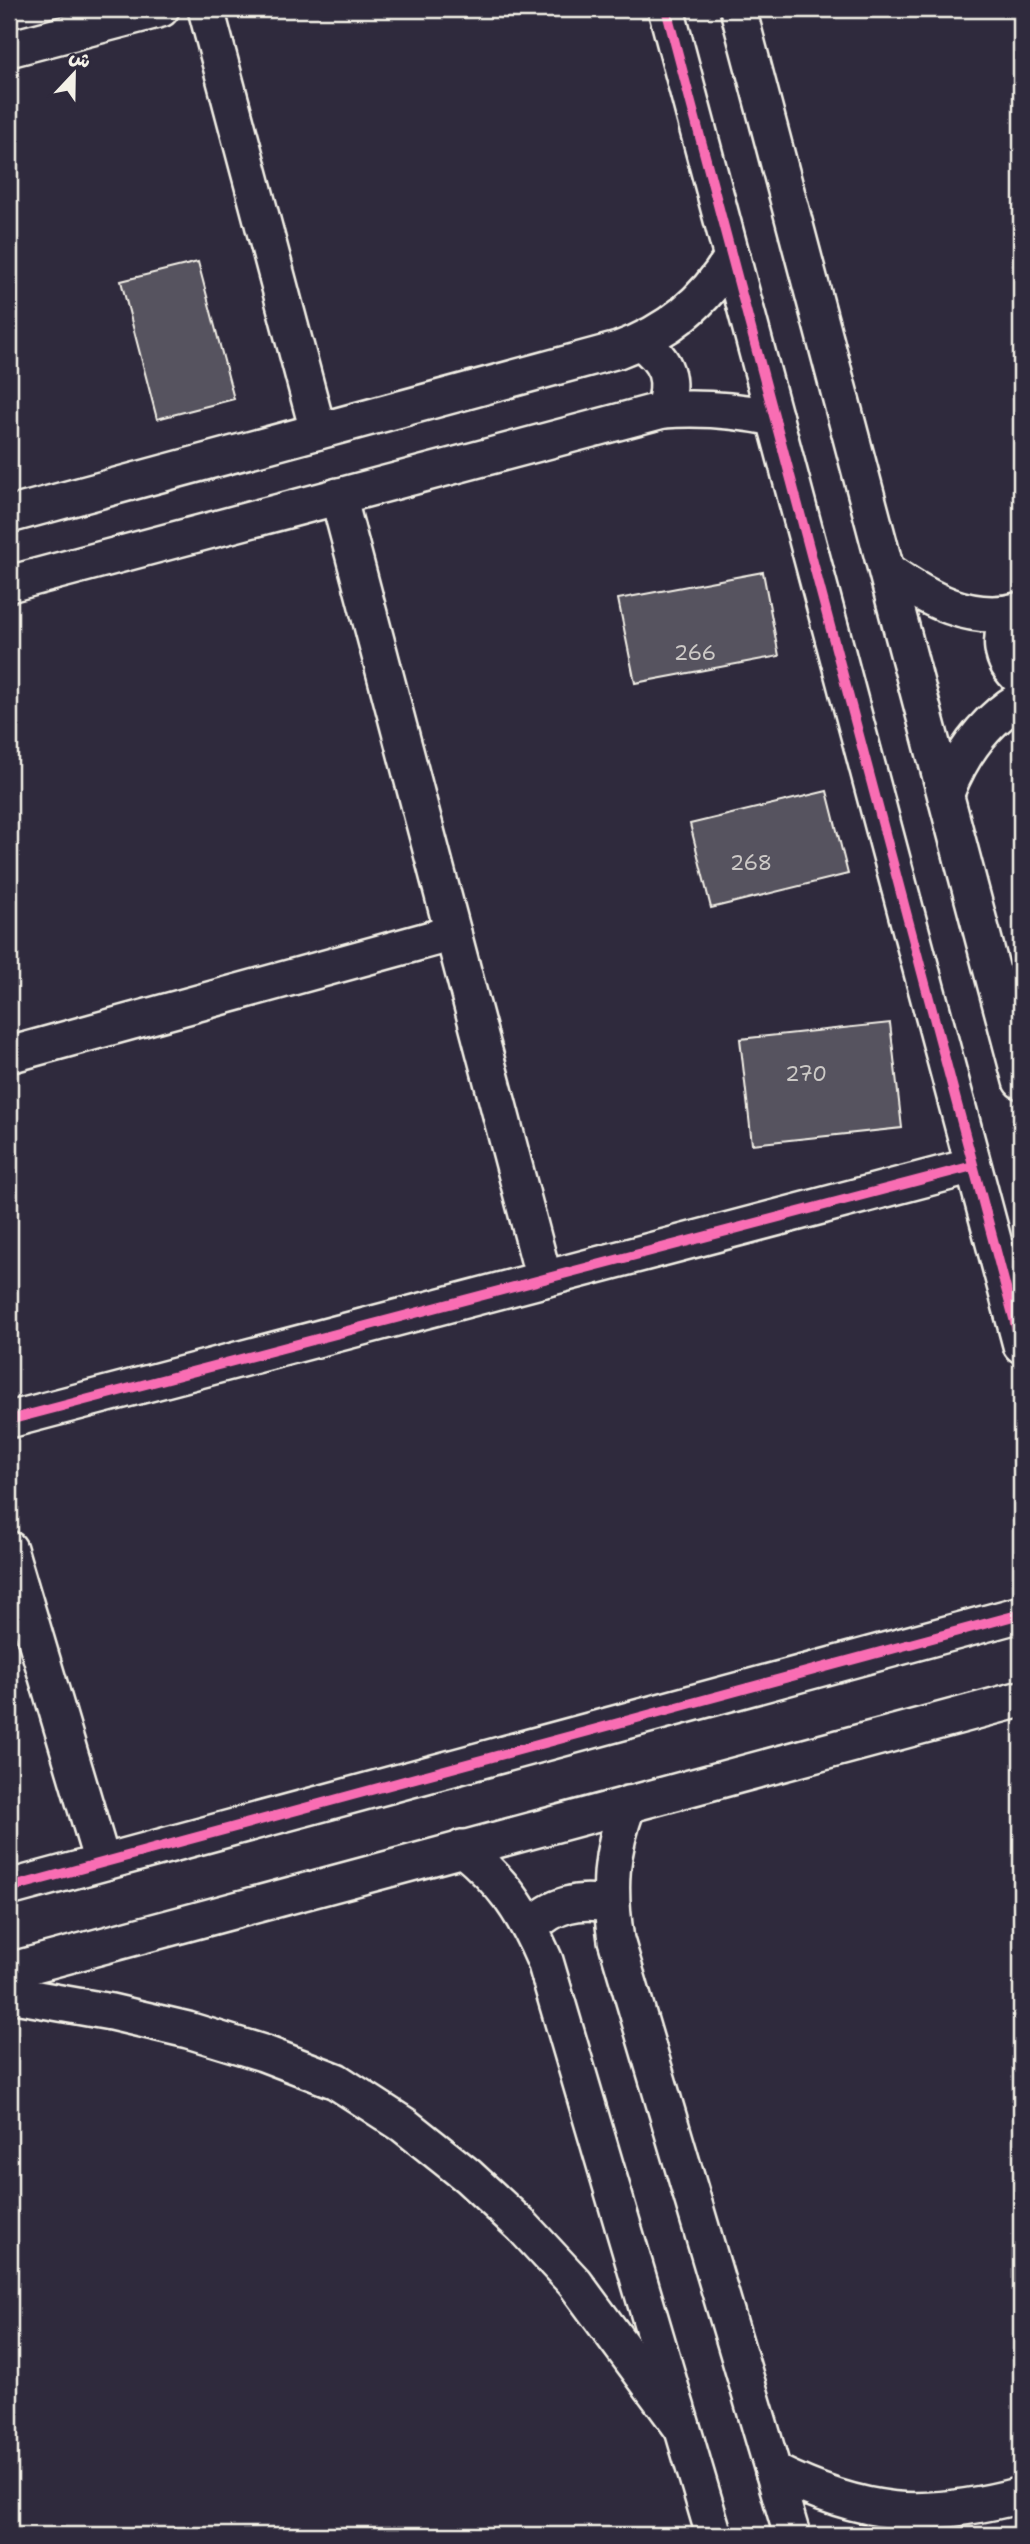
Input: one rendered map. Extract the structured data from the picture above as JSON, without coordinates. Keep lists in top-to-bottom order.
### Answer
{
  "house_numbers": ["266", "268", "270"],
  "north": "top"
}
